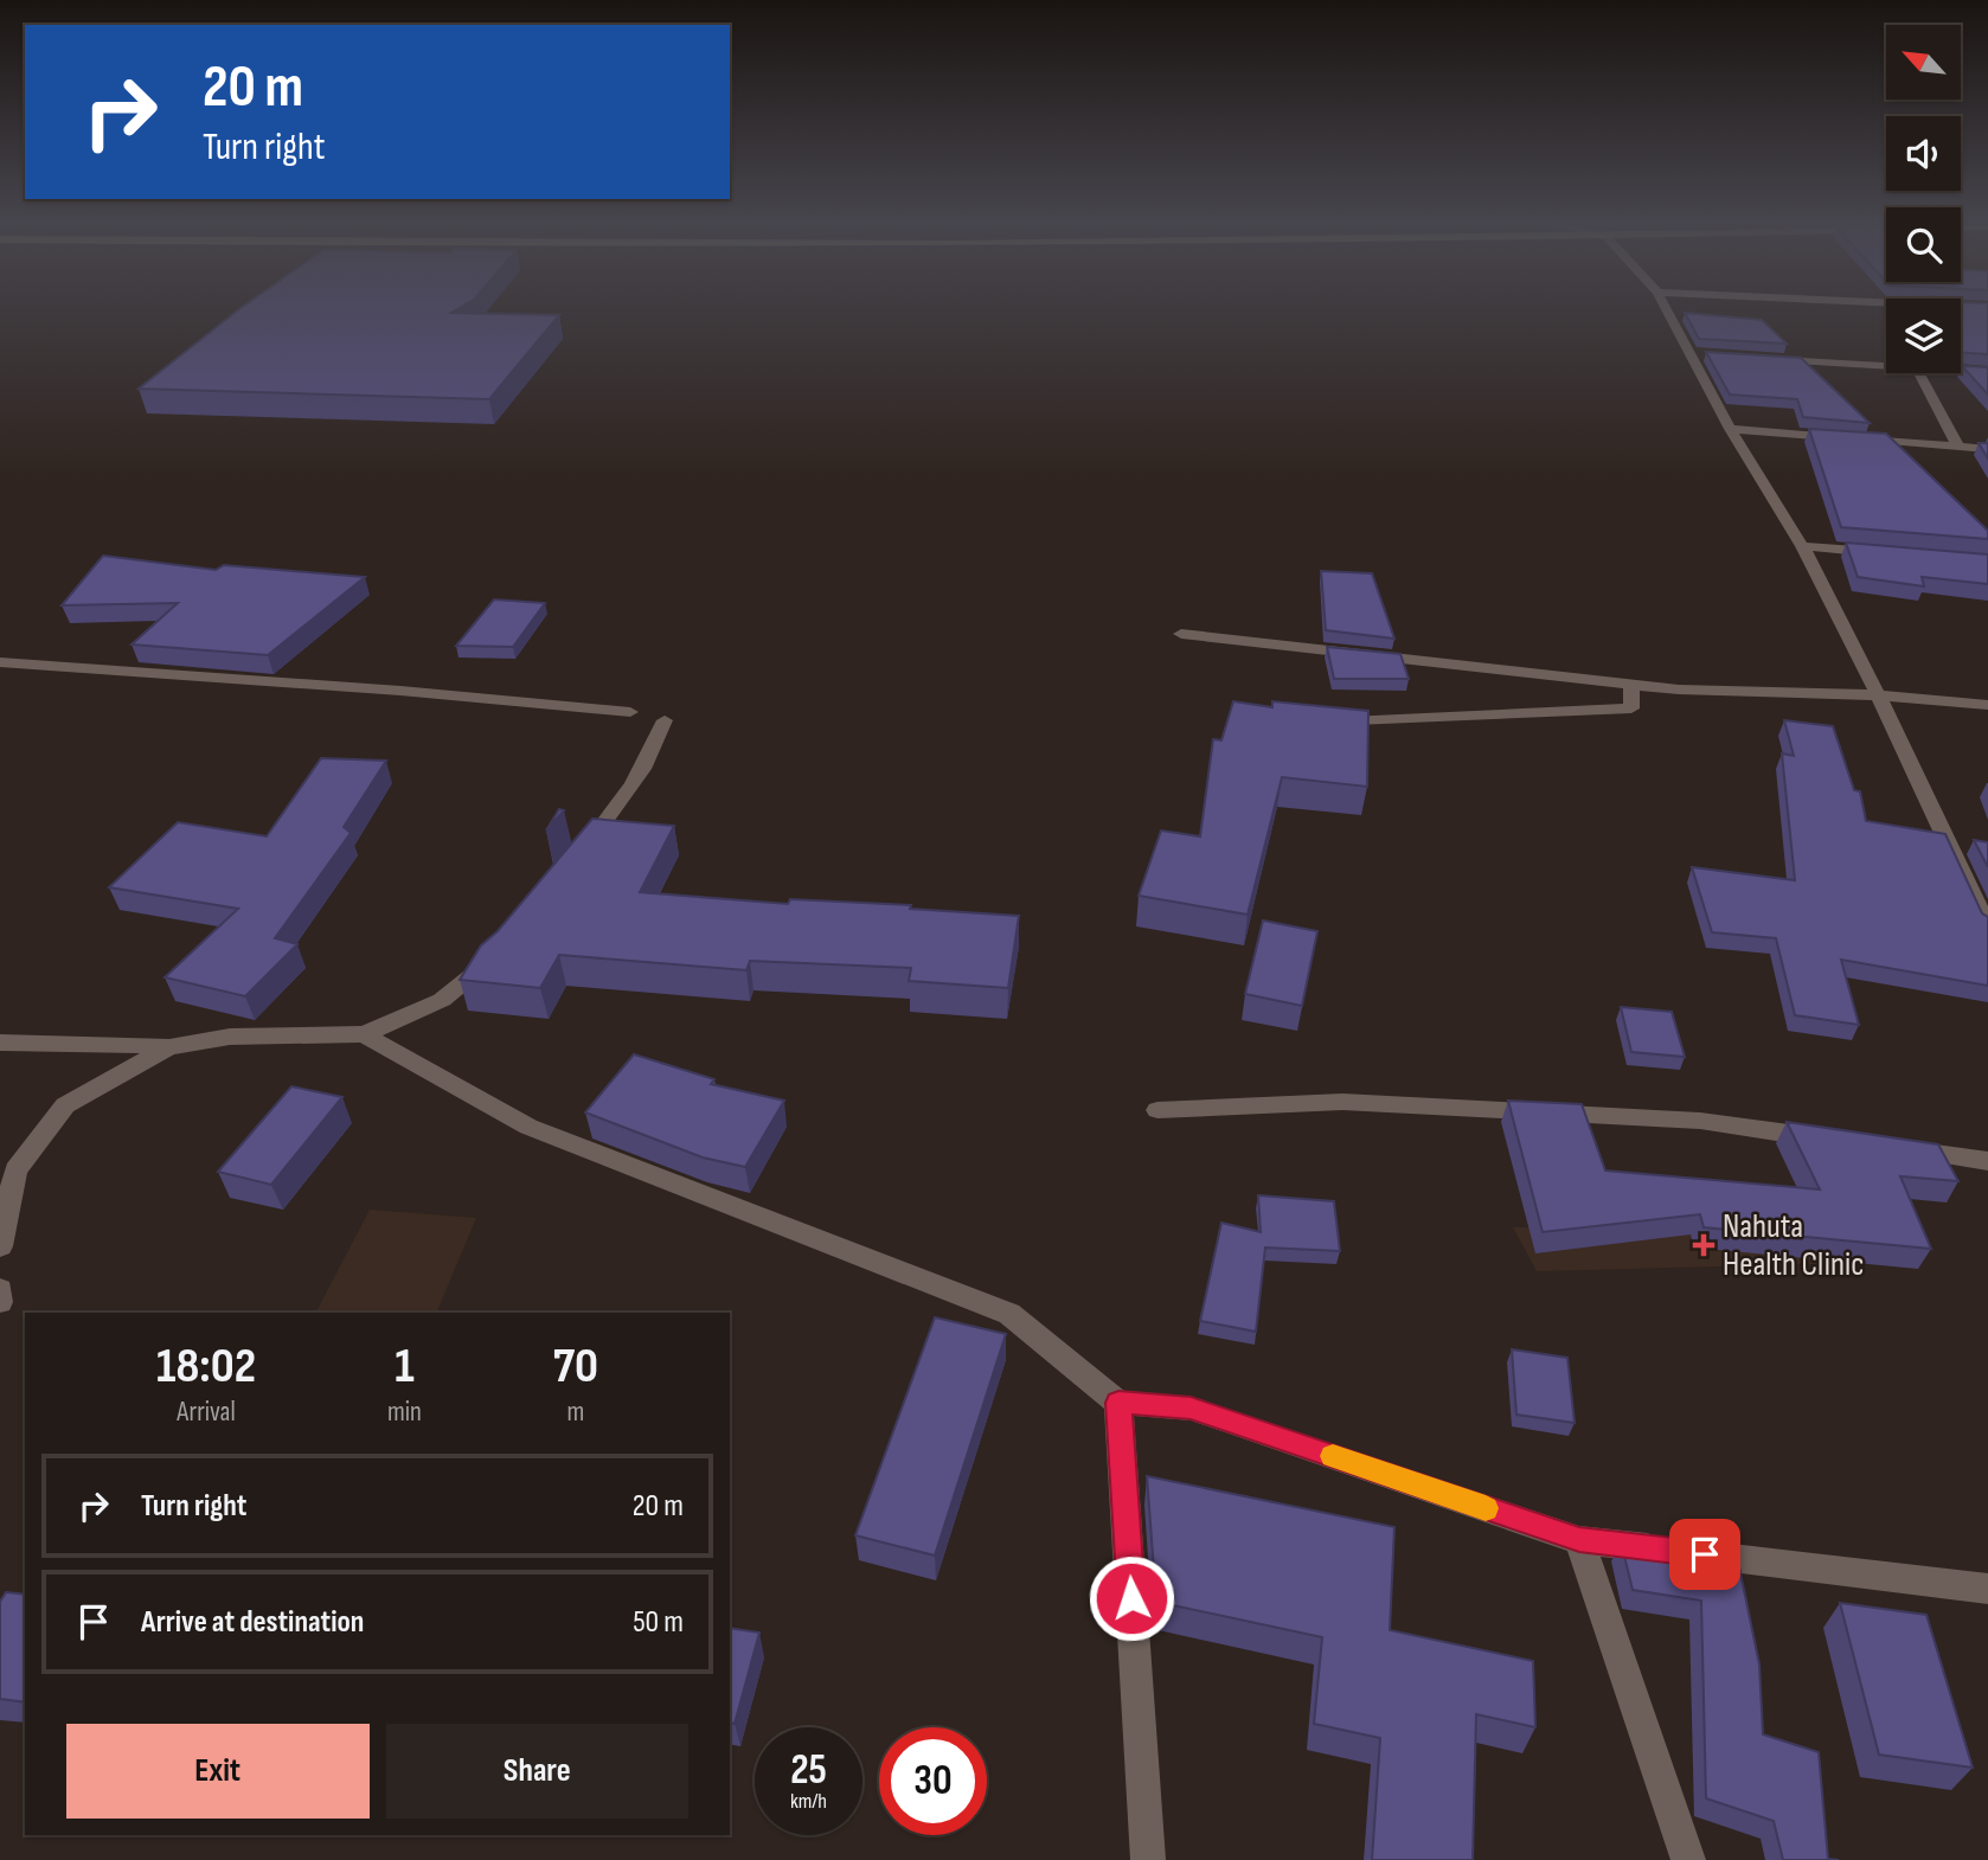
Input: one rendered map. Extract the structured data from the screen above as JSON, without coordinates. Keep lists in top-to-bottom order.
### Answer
{
  "places": {
    "health": ["Nahuta Health Clinic"]
  },
  "north": "top left",
  "page": {
    "turn": ["20 m", "Turn right"],
    "eta": [
      "18:02",
      "Arrival",
      "1",
      "min",
      "70",
      "m"
    ],
    "list": [
      {
        "name": "Turn right",
        "value": "20 m"
      },
      {
        "name": "Arrive at destination",
        "value": "50 m"
      }
    ],
    "buttons": ["Exit", "Share"],
    "speed": "25 km/h",
    "limit": "30"
  }
}
